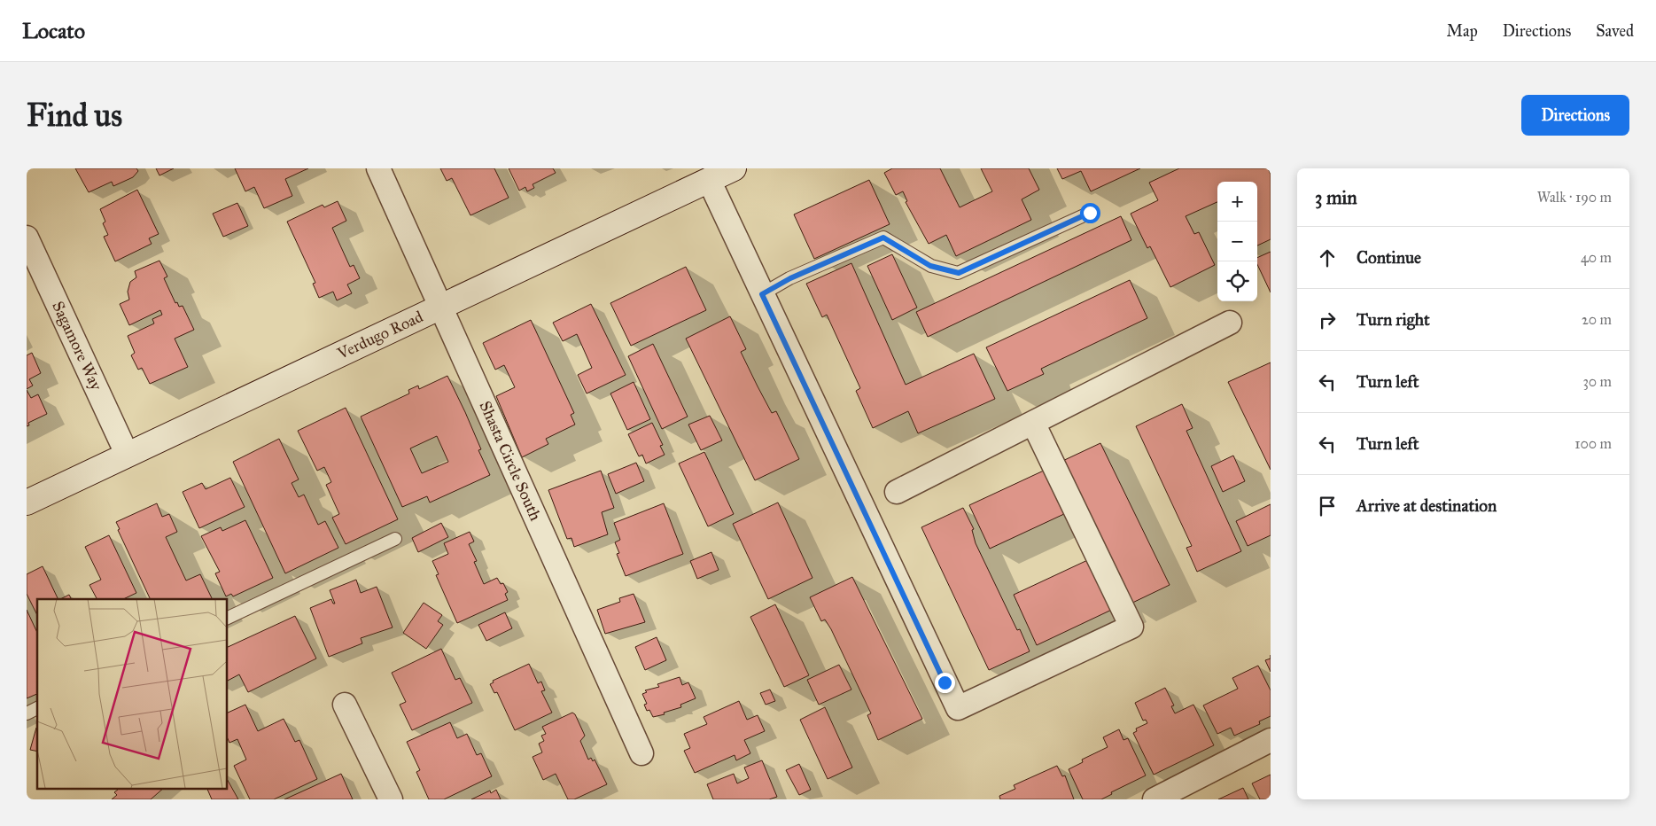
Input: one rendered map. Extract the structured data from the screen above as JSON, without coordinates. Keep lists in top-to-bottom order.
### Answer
{
  "streets": {
    "main road": ["Verdugo Road"],
    "street": ["Sagamore Way", "Shasta Circle South"]
  },
  "crossings": [
    ["Verdugo Road", "Sagamore Way"],
    ["Verdugo Road", "Shasta Circle South"]
  ],
  "page": {
    "header": "Locato",
    "nav": ["Map", "Directions", "Saved"],
    "buttons": "Directions",
    "title": "Find us",
    "heading": ["3 min", "Walk · 190 m"],
    "map_buttons": ["+", "−"],
    "list": [
      ["Continue", "40 m"],
      ["Turn right", "20 m"],
      ["Turn left", "30 m"],
      ["Turn left", "100 m"],
      "Arrive at destination"
    ]
  }
}
